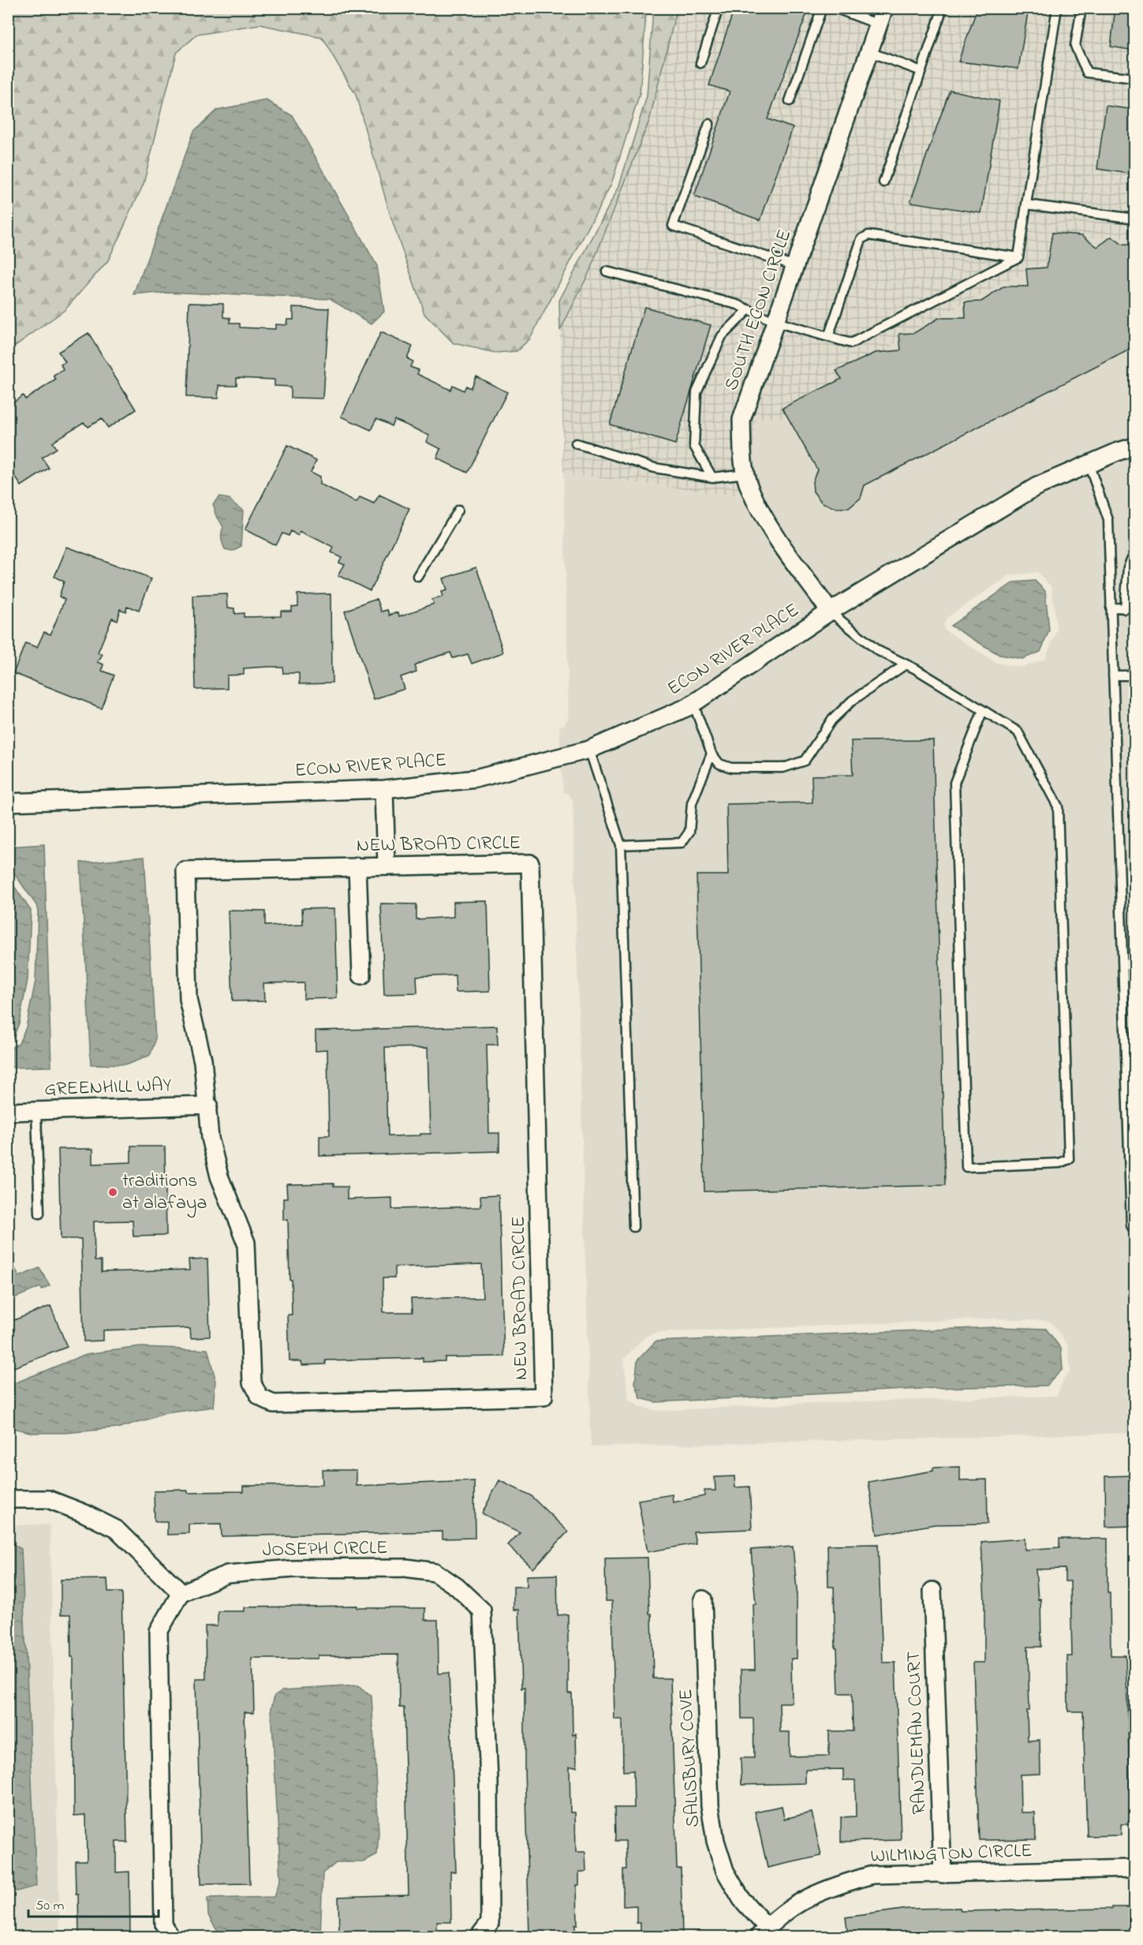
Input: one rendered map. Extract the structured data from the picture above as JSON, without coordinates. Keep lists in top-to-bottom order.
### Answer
{
  "streets": {
    "street": [
      "SOUTH ECON CIRCLE",
      "ECON RIVER PLACE",
      "NEW BROAD CIRCLE",
      "GREENHILL WAY",
      "JOSEPH CIRCLE",
      "RANDLEMAN COURT",
      "SALISBURY COVE",
      "WILMINGTON CIRCLE"
    ]
  },
  "crossings": [
    ["SOUTH ECON CIRCLE", "ECON RIVER PLACE"],
    ["NEW BROAD CIRCLE", "GREENHILL WAY"],
    ["RANDLEMAN COURT", "WILMINGTON CIRCLE"],
    ["SALISBURY COVE", "WILMINGTON CIRCLE"]
  ],
  "places": ["traditions at alafaya"],
  "scale_bar": "50 m"
}
